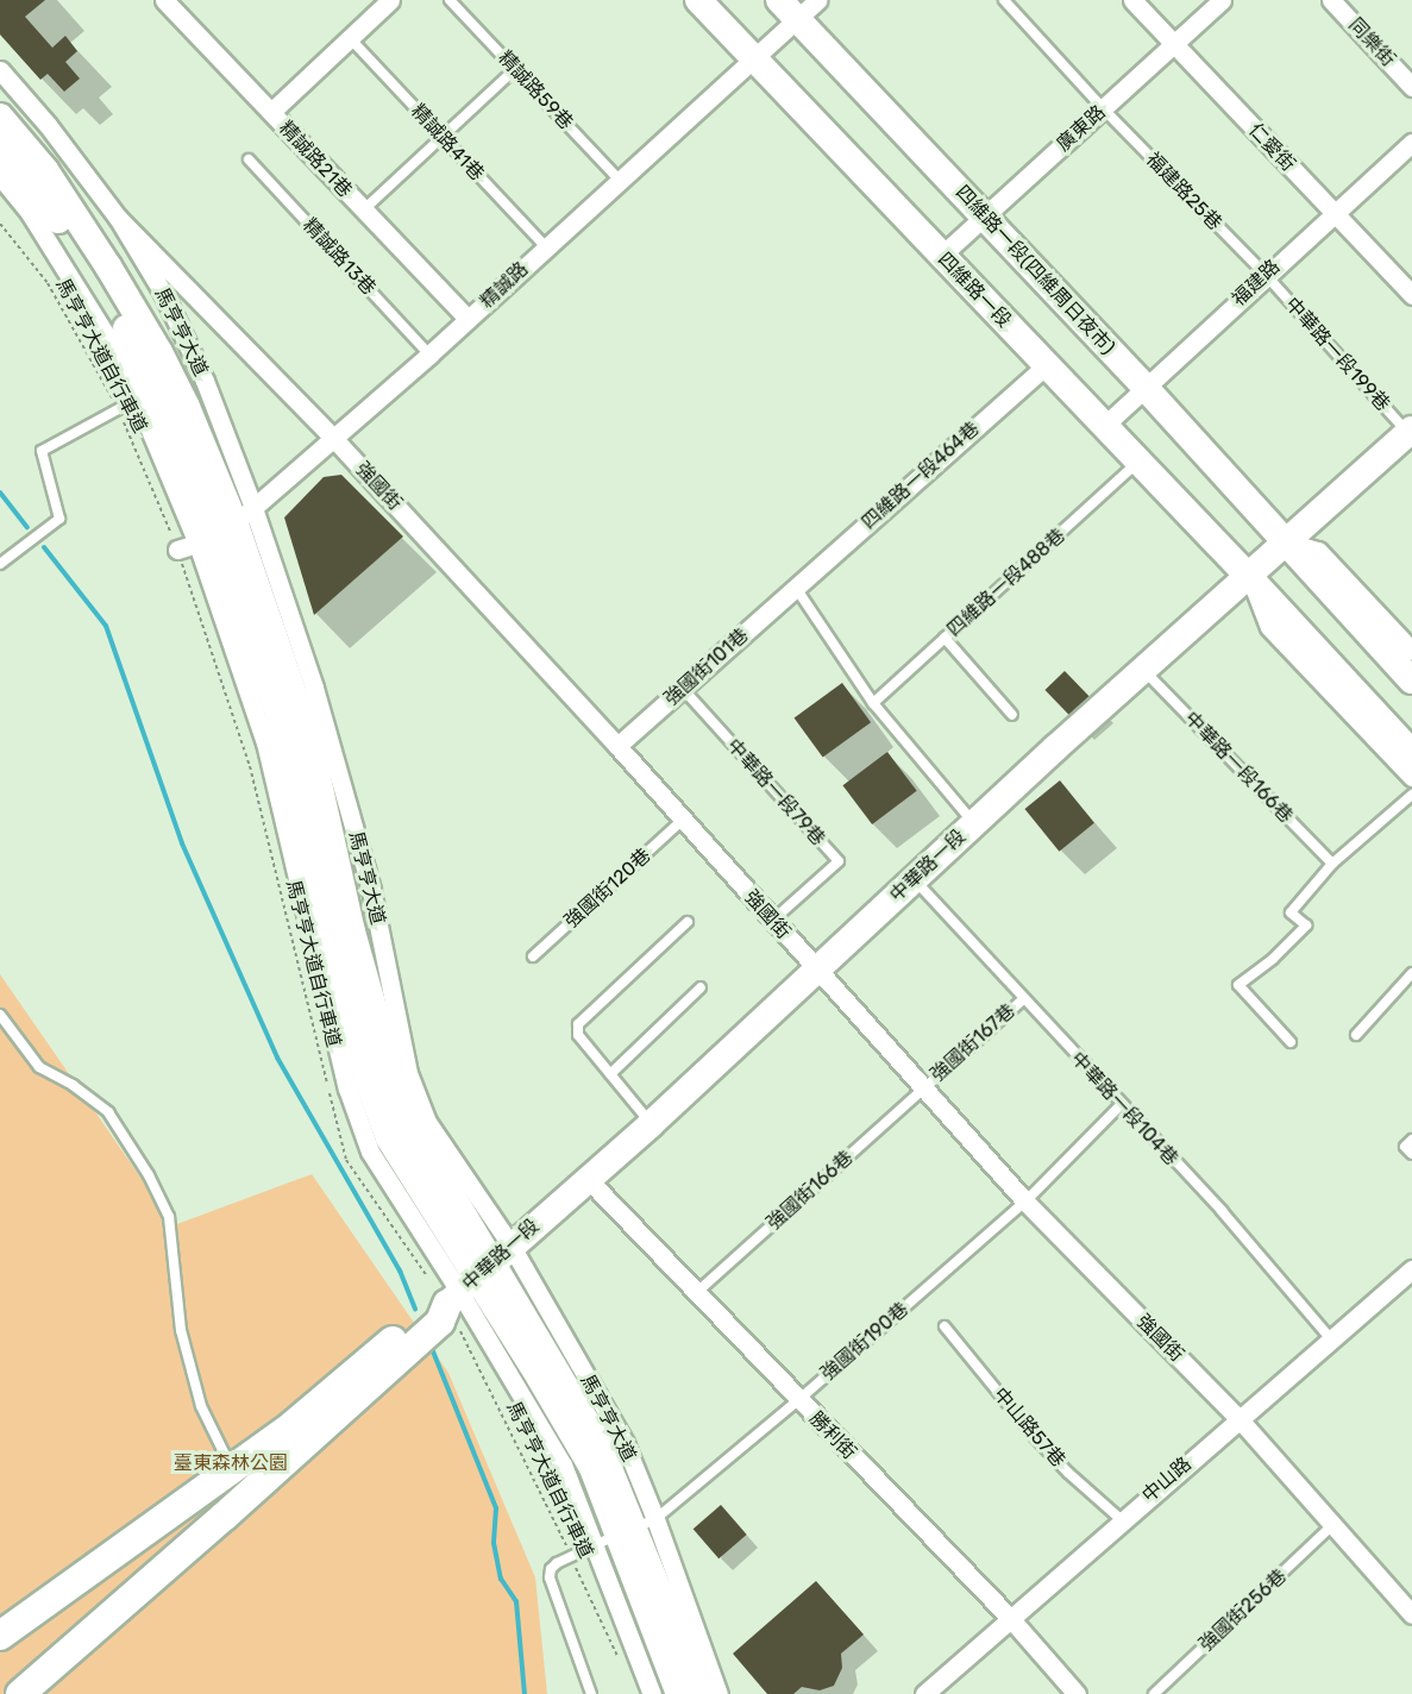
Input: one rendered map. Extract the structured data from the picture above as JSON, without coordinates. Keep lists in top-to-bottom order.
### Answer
{
  "streets": {
    "street": [
      "同樂街",
      "廣東路",
      "仁愛街",
      "精誠路21巷",
      "四維路一段(四維周日夜市)",
      "福建路",
      "精誠路",
      "四維路一段",
      "馬亨亨大道",
      "四維路一段464巷",
      "強國街",
      "強國街101巷",
      "中華路一段",
      "勝利街",
      "中山路"
    ],
    "lane": [
      "精誠路59巷",
      "精誠路41巷",
      "福建路25巷",
      "精誠路13巷",
      "中華路一段199巷",
      "四維路一段488巷",
      "中華路一段166巷",
      "中華路一段79巷",
      "強國街120巷",
      "強國街167巷",
      "中華路一段104巷",
      "強國街166巷",
      "強國街190巷",
      "中山路57巷",
      "強國街256巷"
    ],
    "path": ["馬亨亨大道自行車道"]
  },
  "crossings": [
    ["精誠路59巷", "精誠路"],
    ["廣東路", "仁愛街"],
    ["廣東路", "福建路25巷"],
    ["廣東路", "四維路一段(四維周日夜市)"],
    ["廣東路", "四維路一段"],
    ["精誠路41巷", "精誠路"],
    ["仁愛街", "福建路"],
    ["精誠路21巷", "精誠路"],
    ["福建路25巷", "福建路"],
    ["福建路25巷", "中華路一段199巷"],
    ["精誠路13巷", "精誠路"],
    ["四維路一段(四維周日夜市)", "福建路"],
    ["四維路一段(四維周日夜市)", "精誠路"],
    ["四維路一段(四維周日夜市)", "中華路一段"],
    ["福建路", "四維路一段"],
    ["福建路", "中華路一段199巷"],
    ["精誠路", "四維路一段"],
    ["精誠路", "馬亨亨大道"],
    ["精誠路", "馬亨亨大道自行車道"],
    ["精誠路", "強國街"],
    ["四維路一段", "四維路一段464巷"],
    ["四維路一段", "四維路一段488巷"],
    ["四維路一段", "中華路一段"],
    ["馬亨亨大道", "馬亨亨大道自行車道"],
    ["馬亨亨大道", "強國街"],
    ["馬亨亨大道", "中華路一段"],
    ["馬亨亨大道", "強國街190巷"],
    ["中華路一段199巷", "中華路一段"],
    ["馬亨亨大道自行車道", "中華路一段"],
    ["馬亨亨大道自行車道", "強國街190巷"],
    ["四維路一段464巷", "強國街101巷"],
    ["強國街", "強國街101巷"],
    ["強國街", "中華路一段79巷"],
    ["強國街", "中華路一段"],
    ["強國街", "強國街120巷"],
    ["強國街", "強國街167巷"],
    ["強國街", "強國街166巷"],
    ["強國街", "強國街190巷"],
    ["強國街", "中山路"],
    ["強國街", "強國街256巷"],
    ["強國街101巷", "中華路一段79巷"],
    ["中華路一段166巷", "中華路一段"],
    ["中華路一段", "中華路一段104巷"],
    ["中華路一段", "勝利街"],
    ["強國街167巷", "中華路一段104巷"],
    ["強國街167巷", "強國街166巷"],
    ["中華路一段104巷", "強國街190巷"],
    ["中華路一段104巷", "中山路"],
    ["強國街166巷", "勝利街"],
    ["強國街190巷", "勝利街"],
    ["中山路57巷", "中山路"],
    ["勝利街", "中山路"]
  ],
  "parks": ["臺東森林公園"]
}
